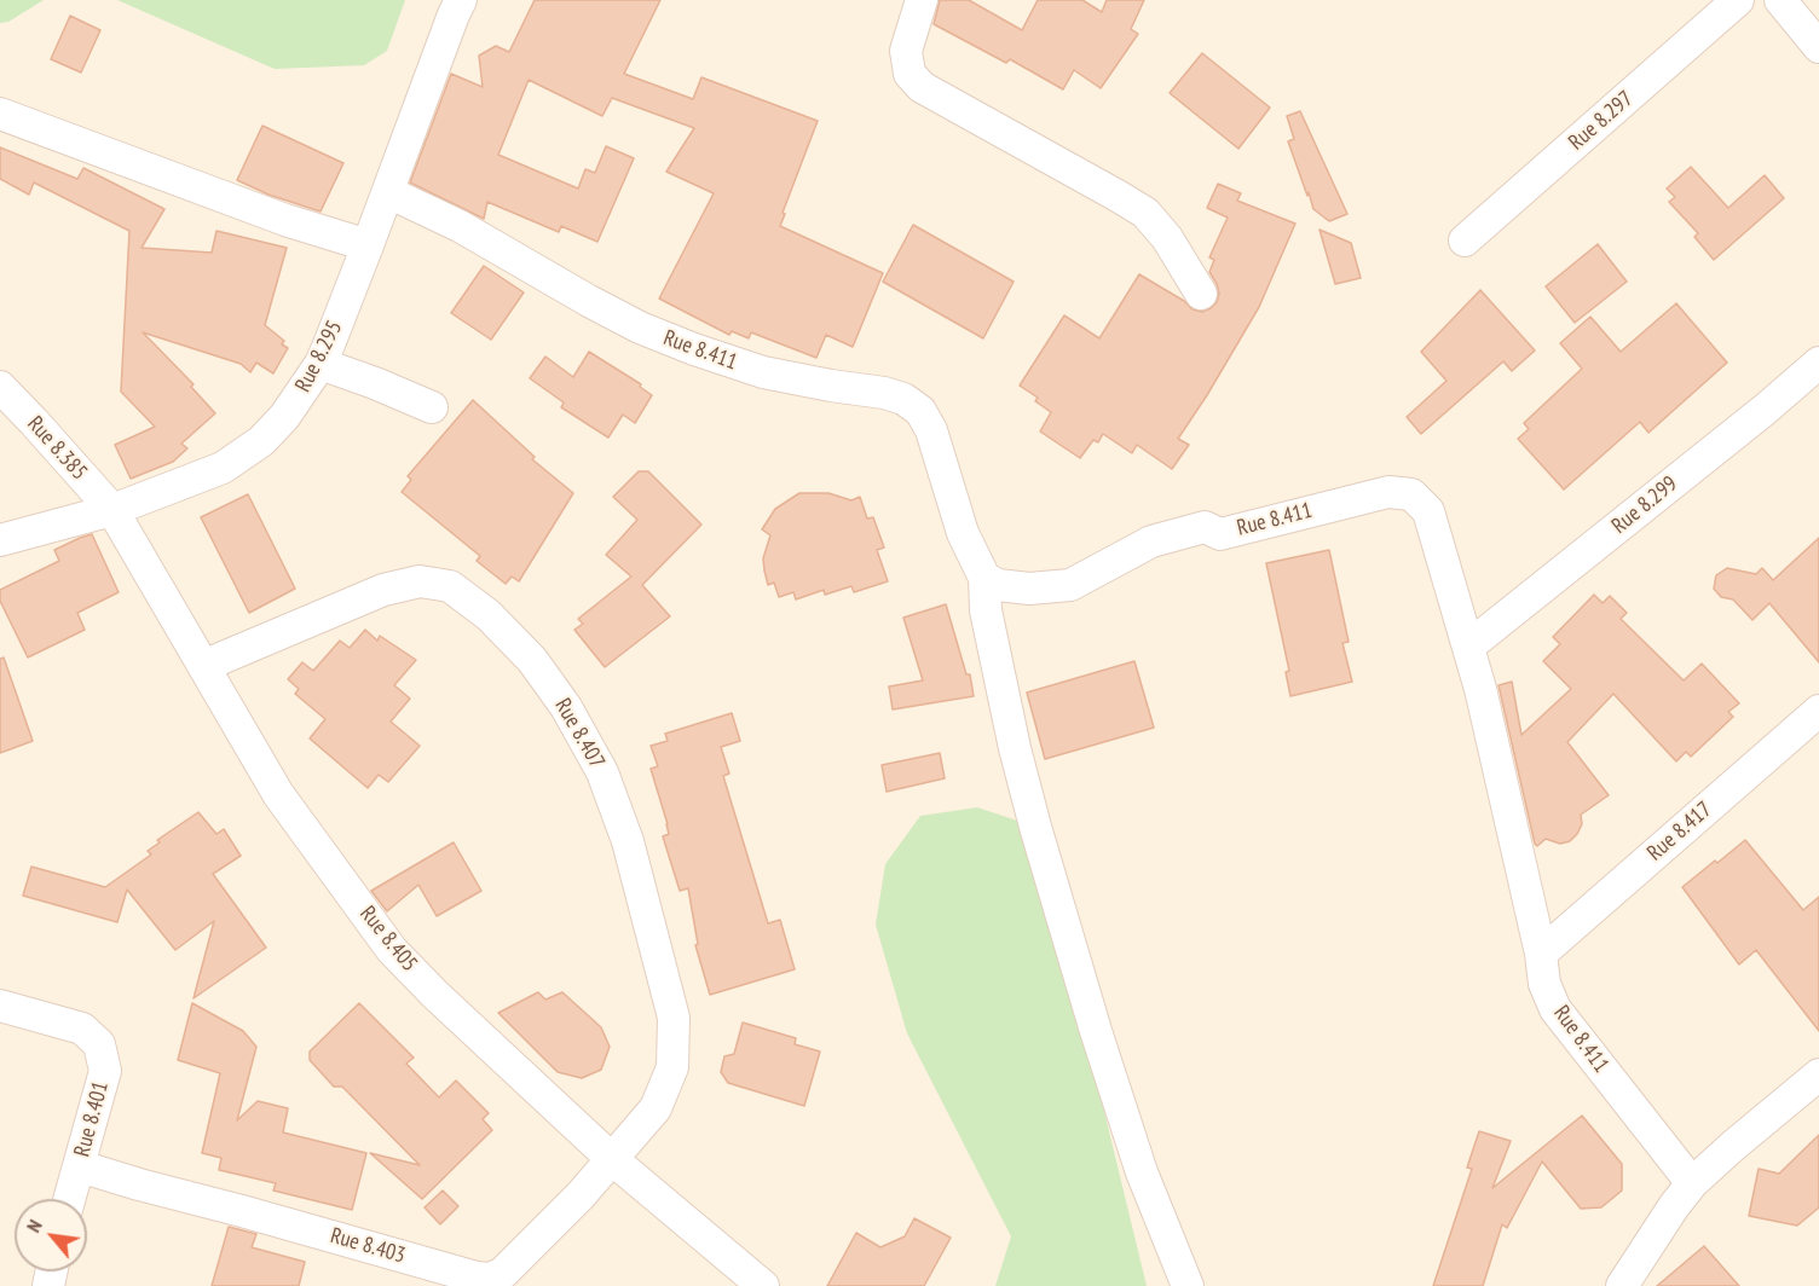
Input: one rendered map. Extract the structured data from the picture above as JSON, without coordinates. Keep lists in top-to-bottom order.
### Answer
{
  "streets": {
    "street": [
      "Rue 8.297",
      "Rue 8.411",
      "Rue 8.295",
      "Rue 8.385",
      "Rue 8.299",
      "Rue 8.407",
      "Rue 8.417",
      "Rue 8.405",
      "Rue 8.401",
      "Rue 8.403"
    ]
  },
  "crossings": [
    ["Rue 8.411", "Rue 8.295"],
    ["Rue 8.411", "Rue 8.299"],
    ["Rue 8.411", "Rue 8.417"],
    ["Rue 8.295", "Rue 8.385"],
    ["Rue 8.295", "Rue 8.405"],
    ["Rue 8.385", "Rue 8.405"],
    ["Rue 8.407", "Rue 8.405"],
    ["Rue 8.407", "Rue 8.403"],
    ["Rue 8.405", "Rue 8.403"],
    ["Rue 8.401", "Rue 8.403"]
  ],
  "north": "top left"
}
